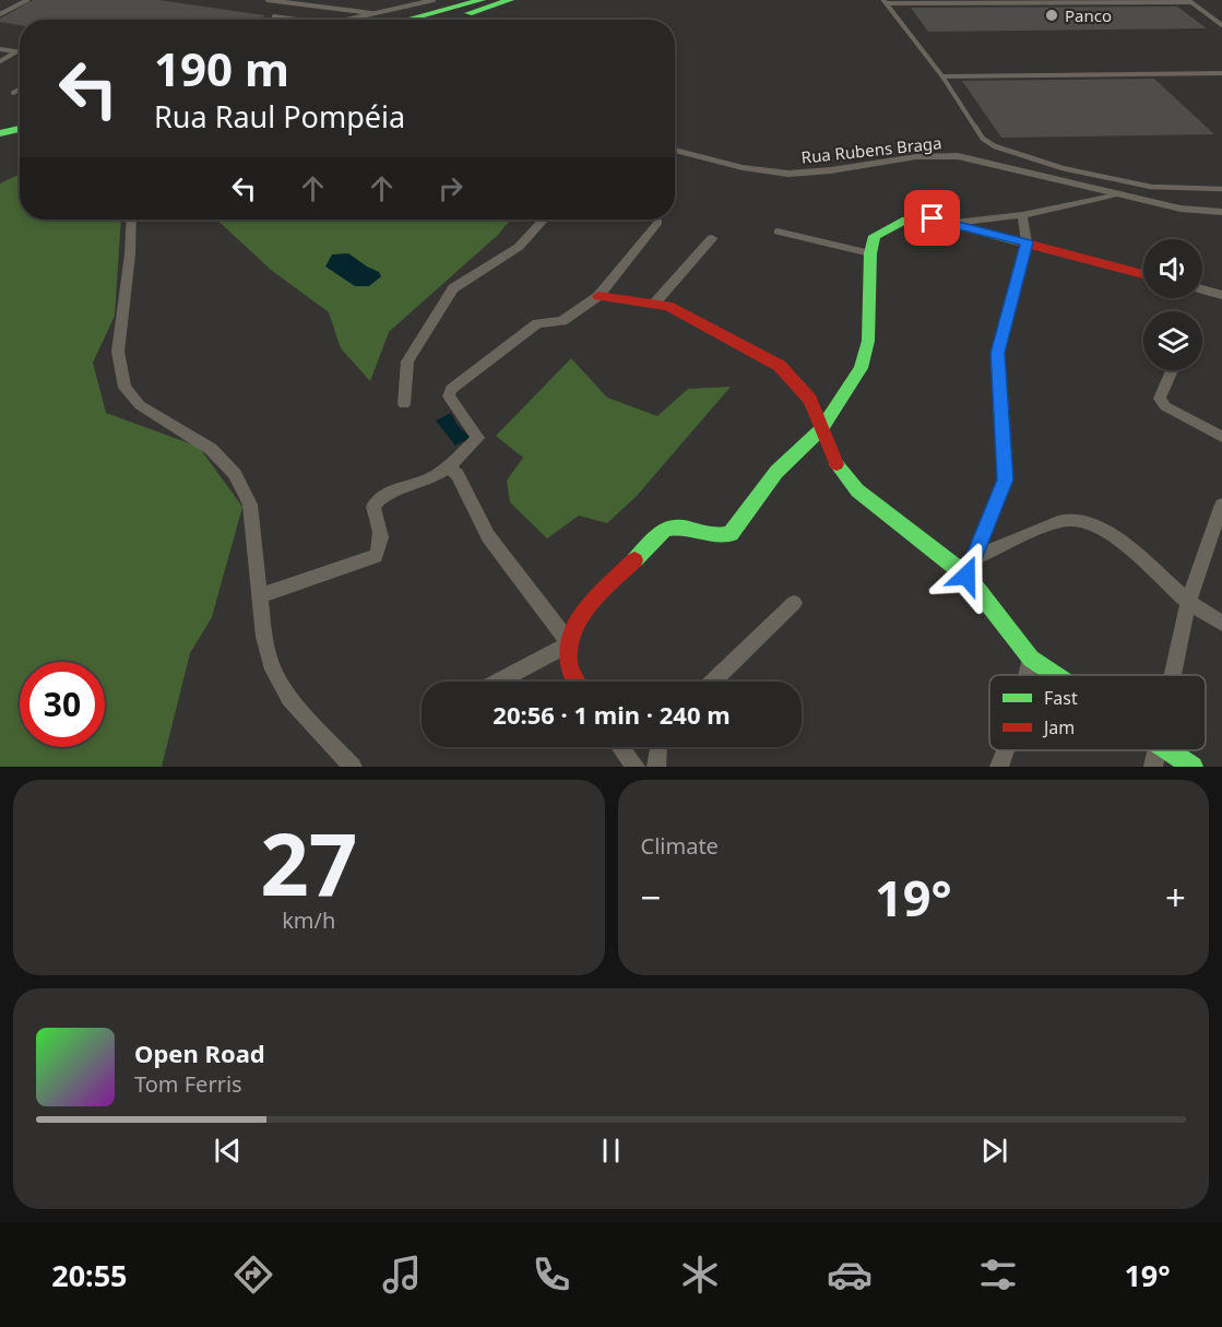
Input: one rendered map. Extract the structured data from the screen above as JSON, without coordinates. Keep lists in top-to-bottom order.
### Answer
{
  "streets": {
    "street": ["Rua Rubens Braga"]
  },
  "places": ["Panco"],
  "legend": ["Fast", "Jam"],
  "page": {
    "turn": ["190 m", "Rua Raul Pompéia"],
    "limit": "30",
    "trip": "20:56 · 1 min · 240 m",
    "tile": [
      ["27", "km/h"],
      "Climate"
    ],
    "heat": ["−", "19°", "+"],
    "song": ["Open Road", "Tom Ferris"],
    "tabs": ["20:55", "19°"]
  }
}
